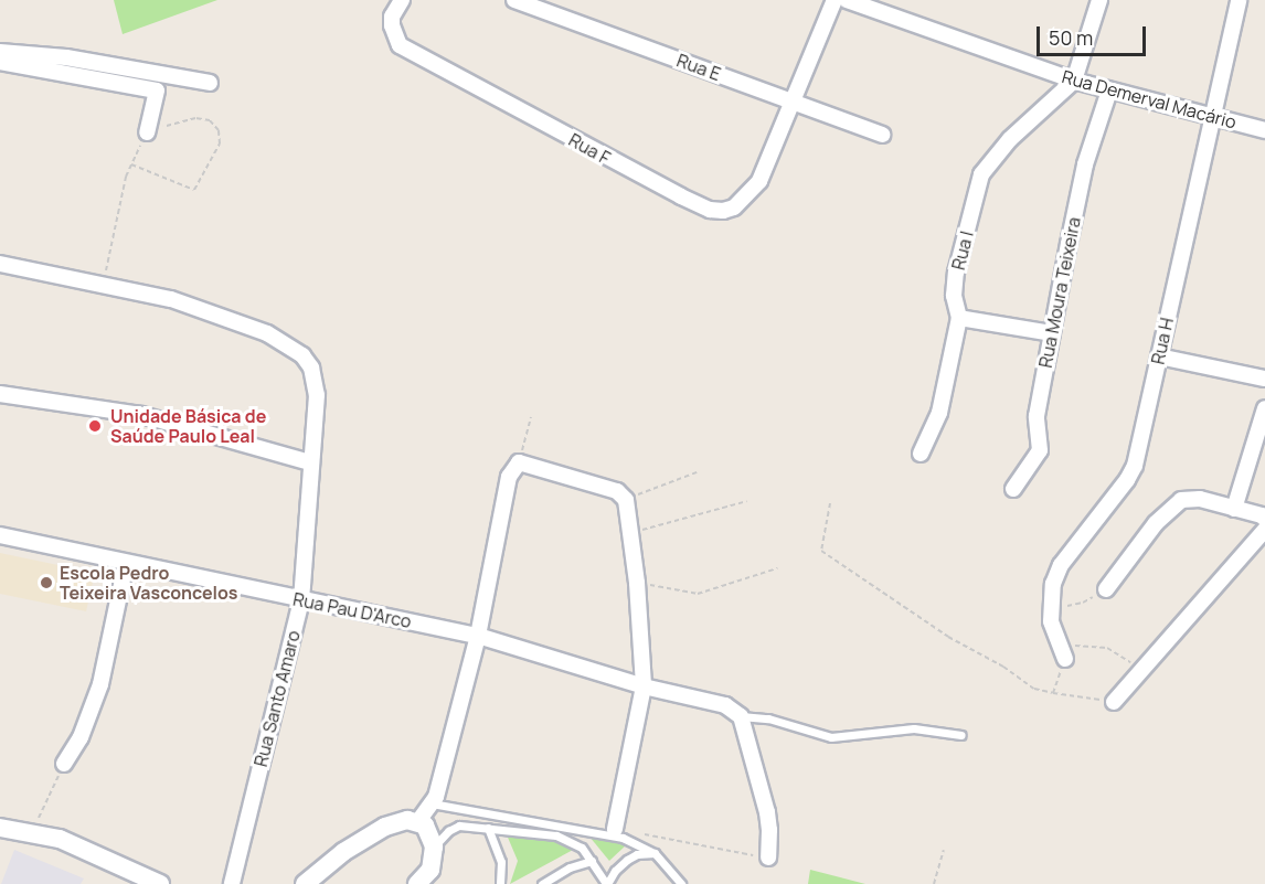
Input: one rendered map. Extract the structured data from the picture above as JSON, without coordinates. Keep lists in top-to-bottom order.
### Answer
{
  "streets": {
    "street": [
      "Rua E",
      "Rua Demerval Macário",
      "Rua F",
      "Rua I",
      "Rua Moura Teixeira",
      "Rua H",
      "Rua Pau D'Arco",
      "Rua Santo Amaro"
    ]
  },
  "crossings": [
    ["Rua E", "Rua F"],
    ["Rua Demerval Macário", "Rua I"],
    ["Rua Demerval Macário", "Rua Moura Teixeira"],
    ["Rua Demerval Macário", "Rua H"],
    ["Rua Pau D'Arco", "Rua Santo Amaro"]
  ],
  "places": ["Unidade Básica de Saúde Paulo Leal", "Escola Pedro Teixeira Vasconcelos"],
  "scale_bar": "50 m"
}
